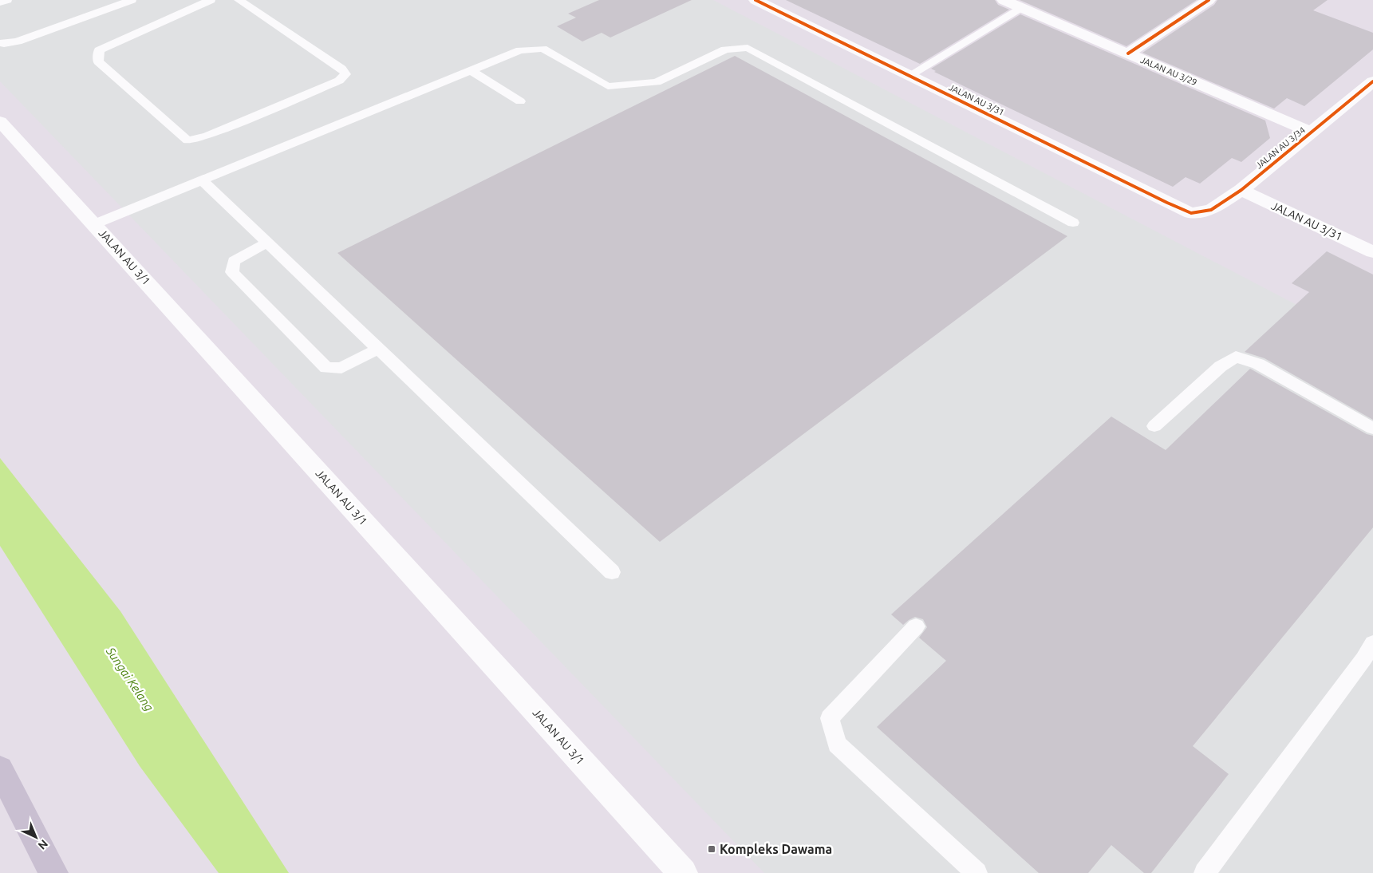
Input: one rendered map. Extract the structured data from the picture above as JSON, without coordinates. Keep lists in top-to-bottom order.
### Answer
{
  "streets": {
    "street": [
      "JALAN AU 3/29",
      "JALAN AU 3/31",
      "JALAN AU 3/34",
      "JALAN AU 3/1"
    ]
  },
  "crossings": [
    ["JALAN AU 3/29", "JALAN AU 3/34"],
    ["JALAN AU 3/31", "JALAN AU 3/34"]
  ],
  "water": ["Sungai Kelang"],
  "places": {
    "transit": ["Kompleks Dawama"]
  },
  "north": "bottom right"
}
